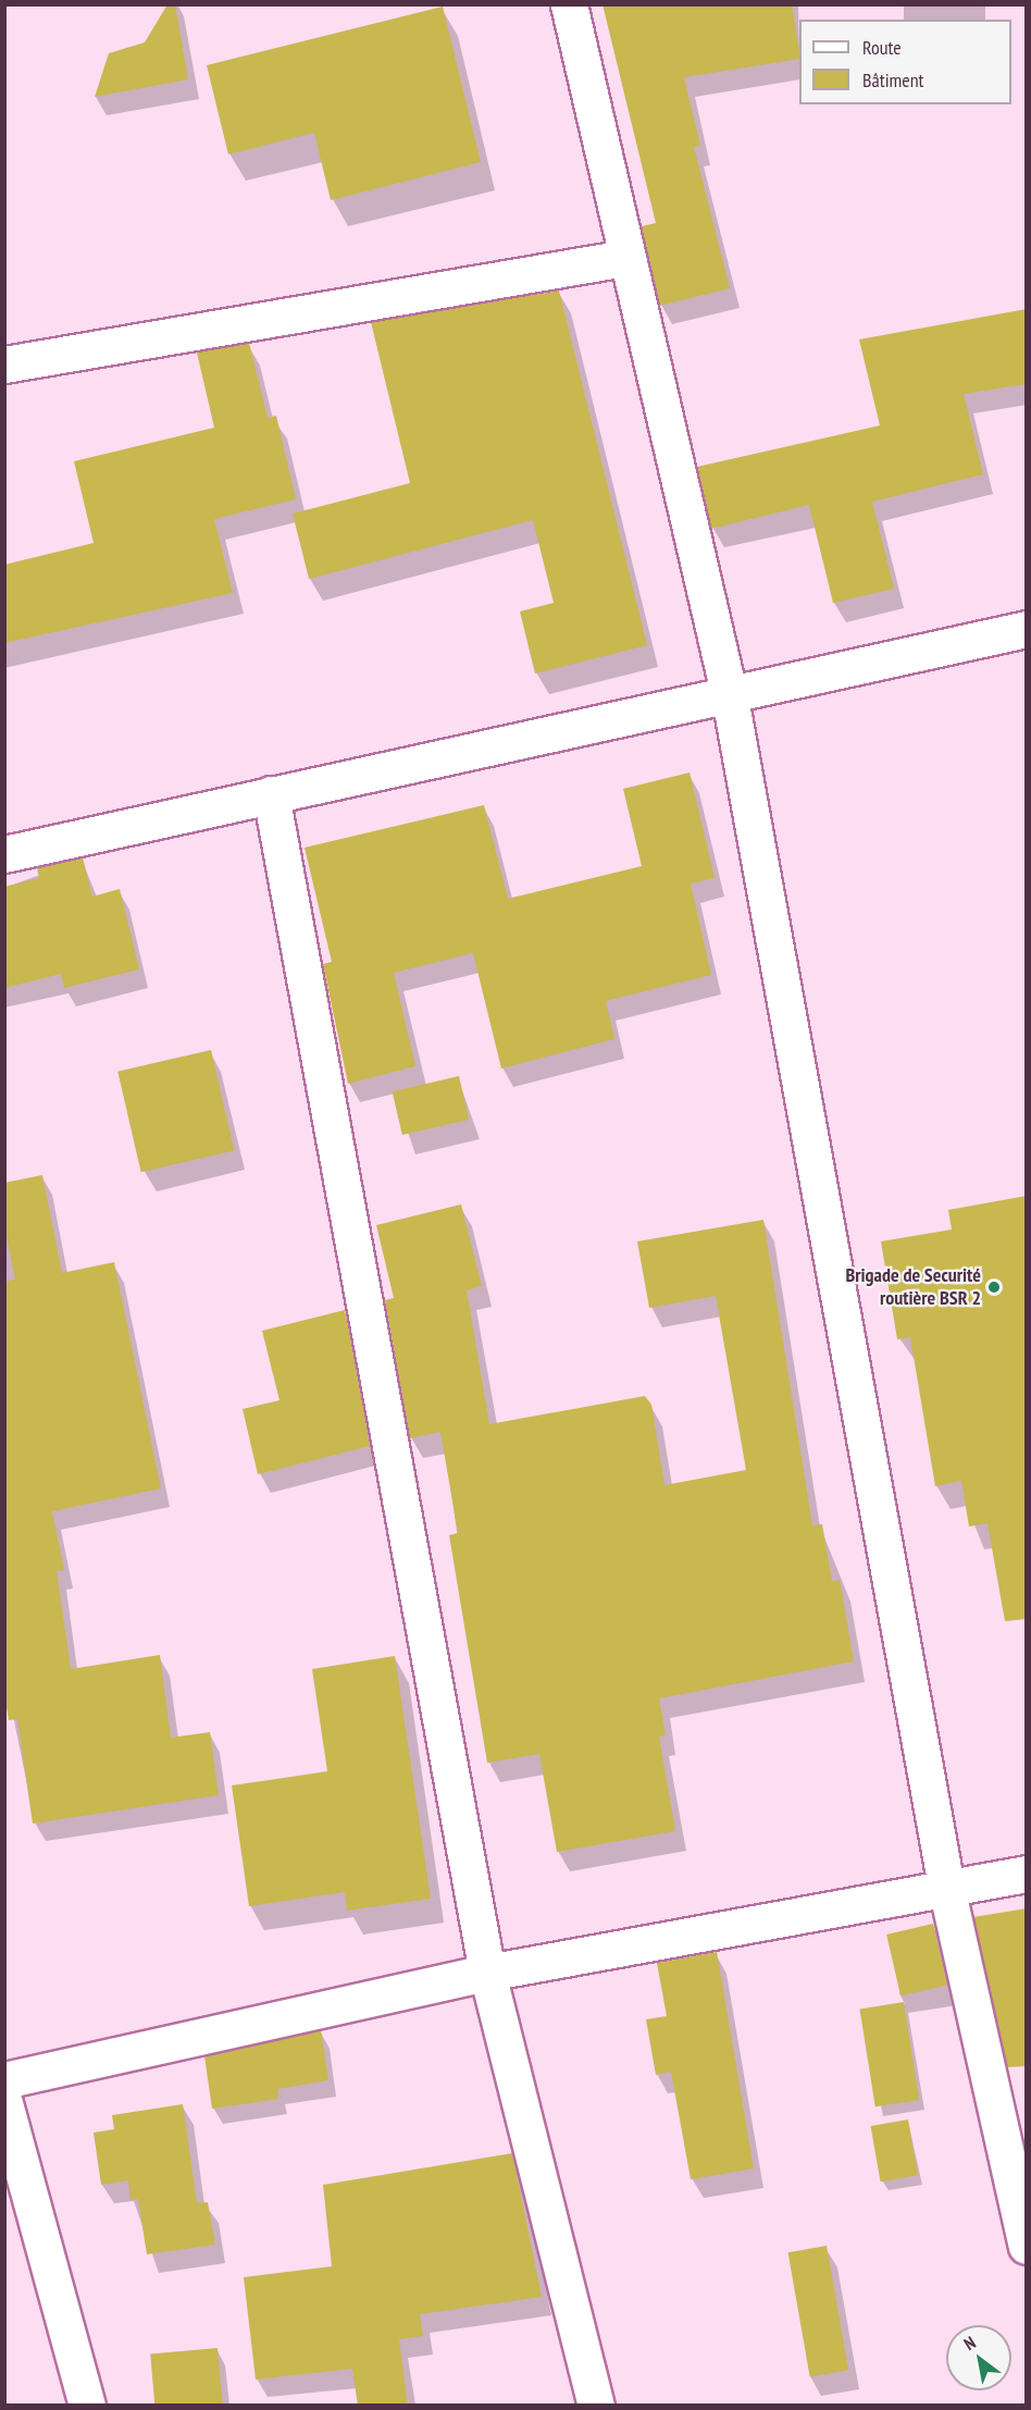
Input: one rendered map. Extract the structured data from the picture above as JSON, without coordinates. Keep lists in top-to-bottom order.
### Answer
{
  "places": ["Brigade de Securité routière BSR 2"],
  "legend": ["Route", "Bâtiment"],
  "north": "top left"
}
